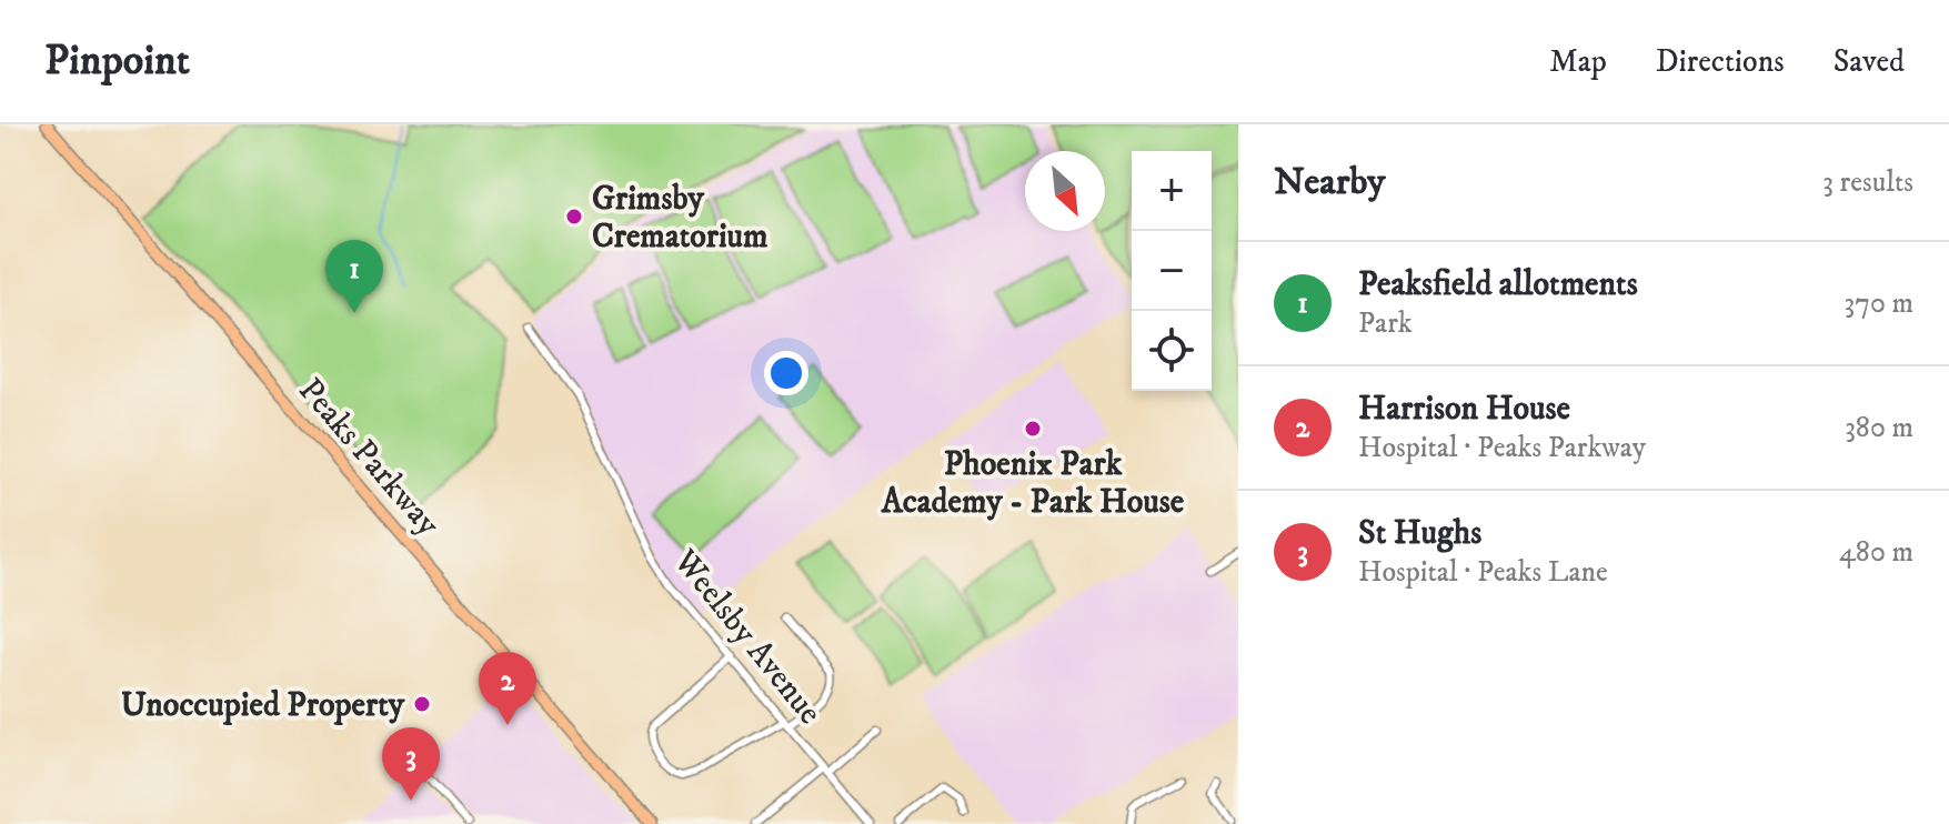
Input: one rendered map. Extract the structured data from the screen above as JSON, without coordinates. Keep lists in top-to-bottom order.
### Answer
{
  "streets": {
    "highway": ["Peaks Parkway"],
    "street": ["Weelsby Avenue"]
  },
  "places": ["Grimsby Crematorium", "Phoenix Park Academy - Park House", "Unoccupied Property"],
  "north": "bottom right",
  "page": {
    "header": "Pinpoint",
    "nav": ["Map", "Directions", "Saved"],
    "heading": ["Nearby", "3 results"],
    "map_buttons": ["+", "−"],
    "pins": ["1", "2", "3"],
    "list": [
      {
        "mark": "1",
        "name": "Peaksfield allotments",
        "note": "Park",
        "value": "370 m"
      },
      {
        "mark": "2",
        "name": "Harrison House",
        "note": "Hospital · Peaks Parkway",
        "value": "380 m"
      },
      {
        "mark": "3",
        "name": "St Hughs",
        "note": "Hospital · Peaks Lane",
        "value": "480 m"
      }
    ]
  }
}
